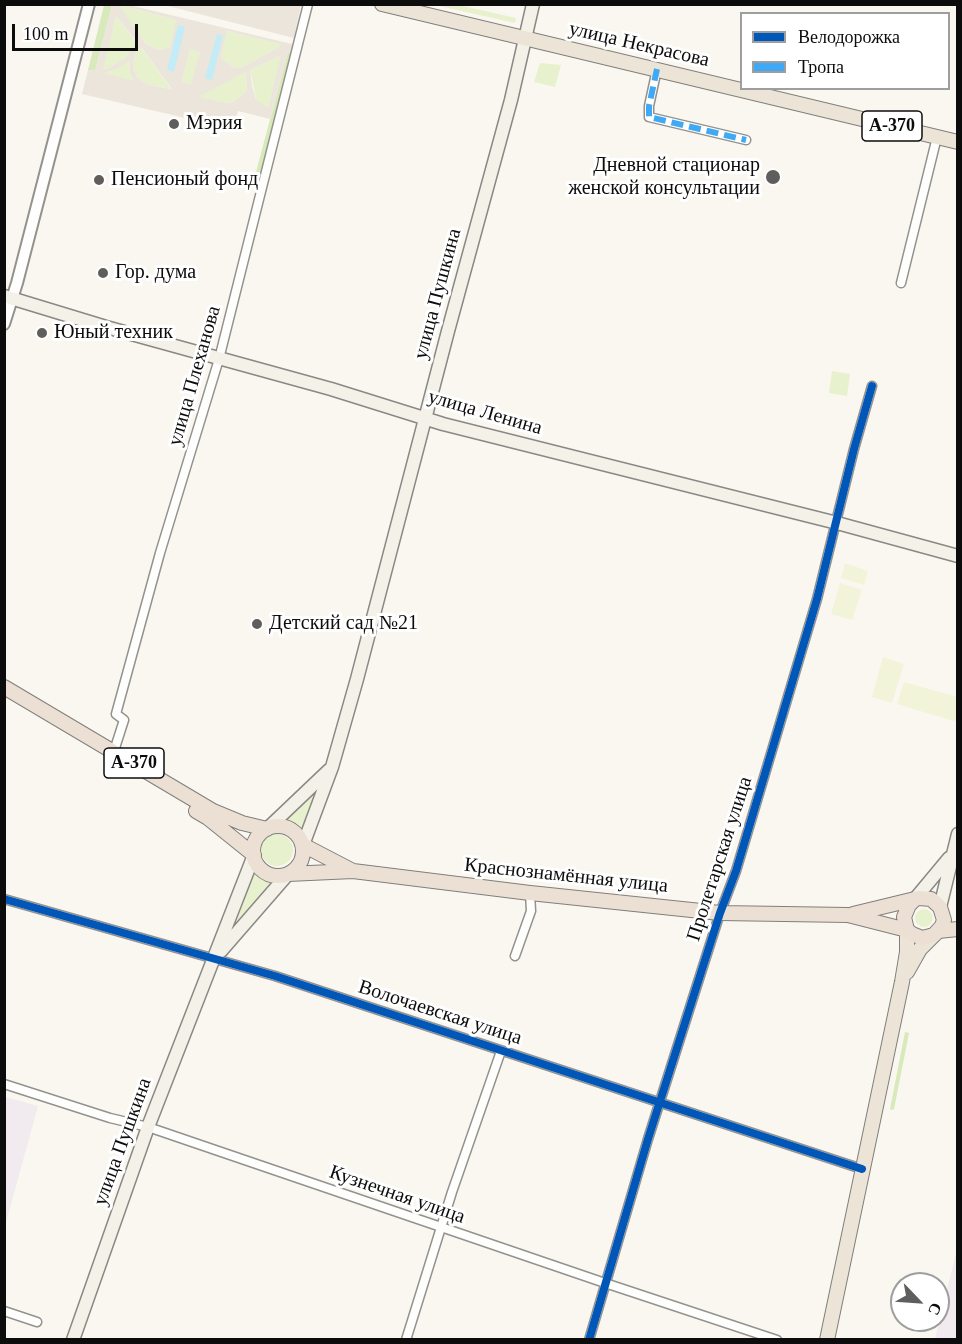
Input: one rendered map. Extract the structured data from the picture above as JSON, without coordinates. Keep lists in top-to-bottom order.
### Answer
{
  "streets": {
    "highway": ["А-370", "Краснознамённая улица"],
    "main road": ["улица Некрасова", "улица Пушкина", "улица Ленина"],
    "street": [
      "улица Плеханова",
      "Пролетарская улица",
      "Волочаевская улица",
      "Кузнечная улица"
    ]
  },
  "crossings": [
    ["улица Некрасова", "улица Пушкина"],
    ["А-370", "улица Пушкина"],
    ["А-370", "улица Плеханова"],
    ["А-370", "Краснознамённая улица"],
    ["улица Пушкина", "улица Ленина"],
    ["улица Пушкина", "Краснознамённая улица"],
    ["улица Пушкина", "Волочаевская улица"],
    ["улица Пушкина", "Кузнечная улица"],
    ["улица Плеханова", "улица Ленина"],
    ["улица Ленина", "Пролетарская улица"],
    ["Пролетарская улица", "Краснознамённая улица"],
    ["Пролетарская улица", "Волочаевская улица"],
    ["Пролетарская улица", "Кузнечная улица"]
  ],
  "places": [
    "Мэрия",
    "Дневной стационар женской консультации",
    "Пенсионый фонд",
    "Гор. дума",
    "Юный техник",
    "Детский сад №21"
  ],
  "legend": ["Велодорожка", "Тропа"],
  "scale_bar": "100 m",
  "north": "bottom right"
}
